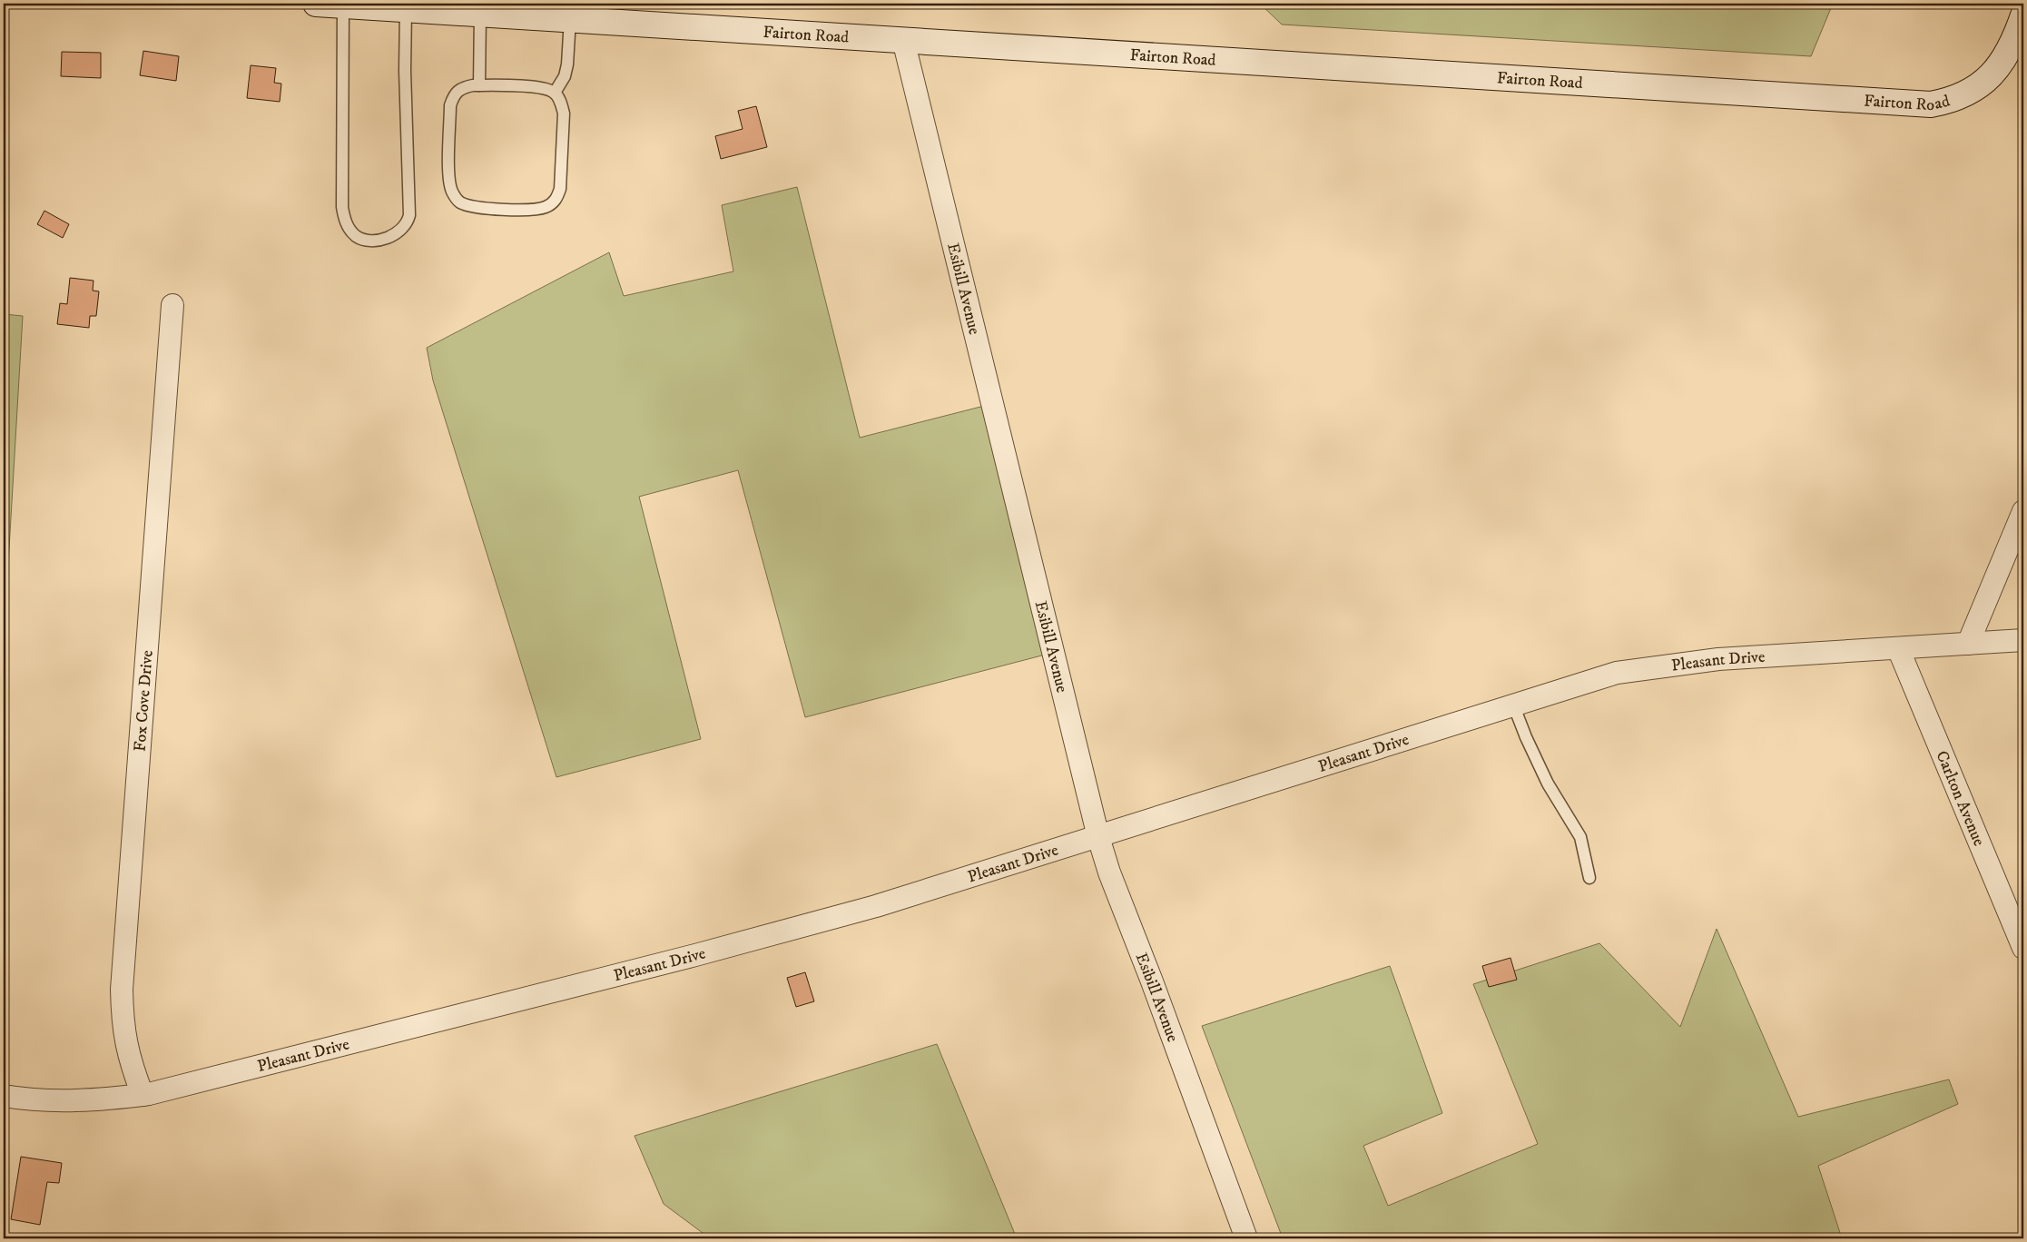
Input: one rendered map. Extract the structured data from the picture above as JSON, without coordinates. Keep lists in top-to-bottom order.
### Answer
{
  "streets": {
    "main road": ["Fairton Road"],
    "street": [
      "Esibill Avenue",
      "Pleasant Drive",
      "Fox Cove Drive",
      "Carlton Avenue"
    ]
  },
  "crossings": [
    ["Fairton Road", "Esibill Avenue"],
    ["Esibill Avenue", "Pleasant Drive"],
    ["Pleasant Drive", "Fox Cove Drive"],
    ["Pleasant Drive", "Carlton Avenue"]
  ]
}
